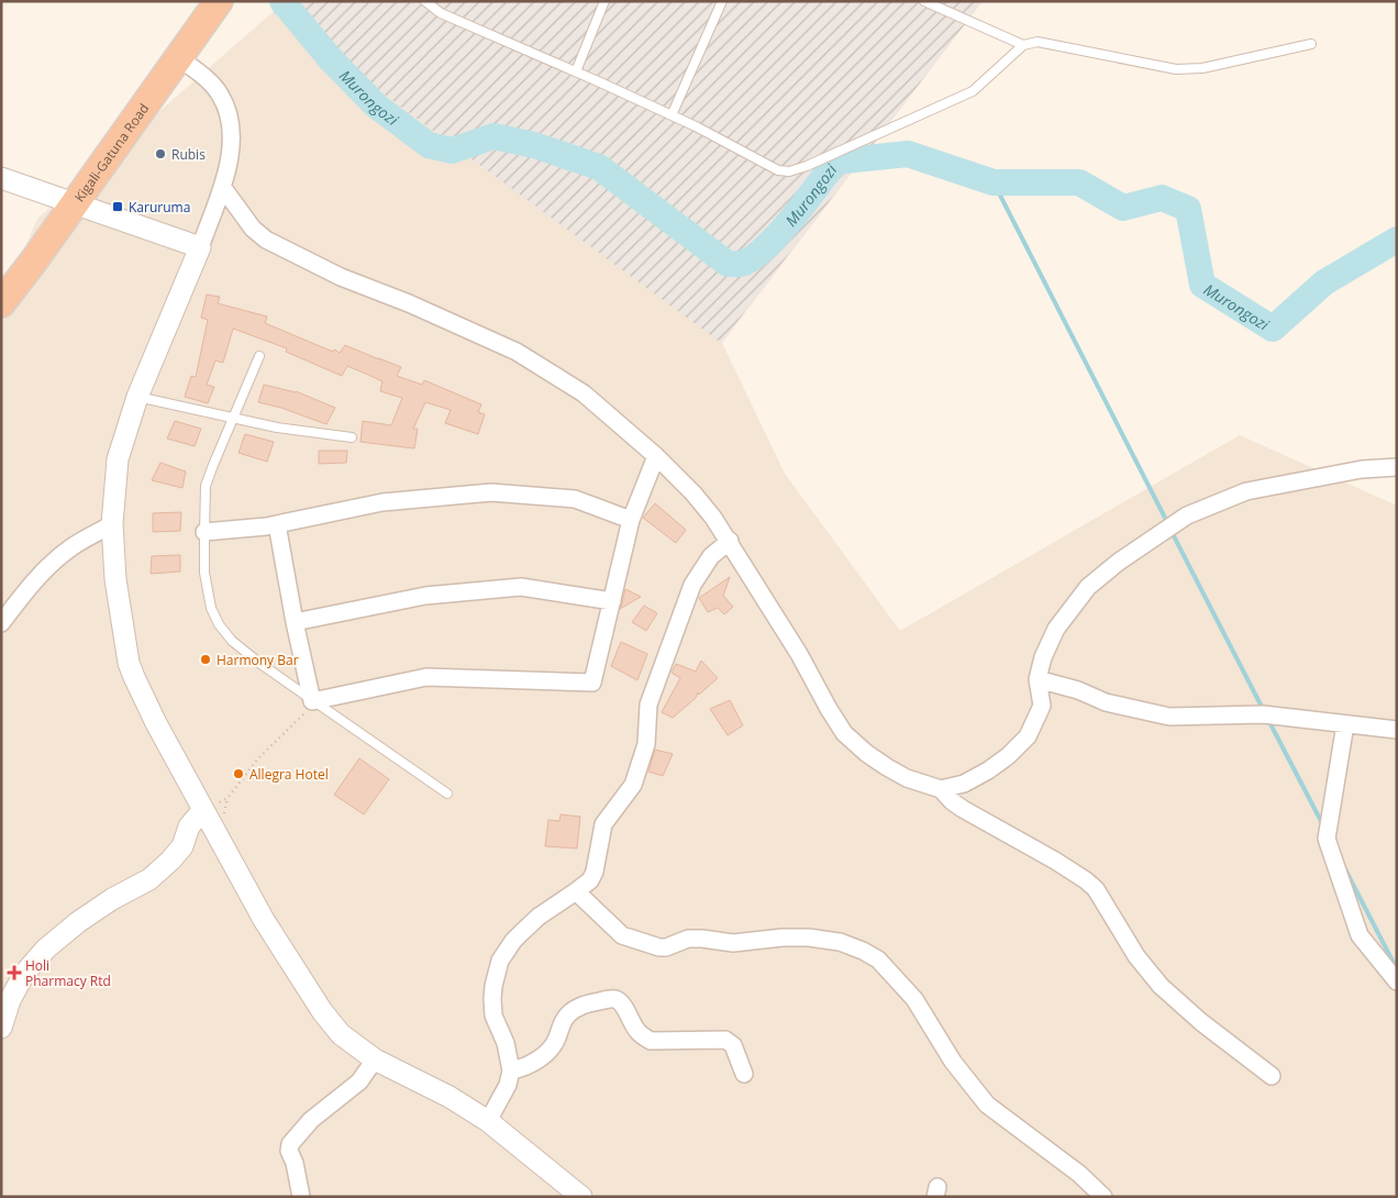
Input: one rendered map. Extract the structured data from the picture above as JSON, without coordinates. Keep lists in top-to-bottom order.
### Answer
{
  "streets": {
    "highway": ["Kigali-Gatuna Road"]
  },
  "water": ["Murongozi"],
  "places": {
    "other": ["Rubis", "Harmony Bar", "Allegra Hotel"],
    "transit": ["Karuruma"],
    "health": ["Holi Pharmacy Rtd"]
  }
}
